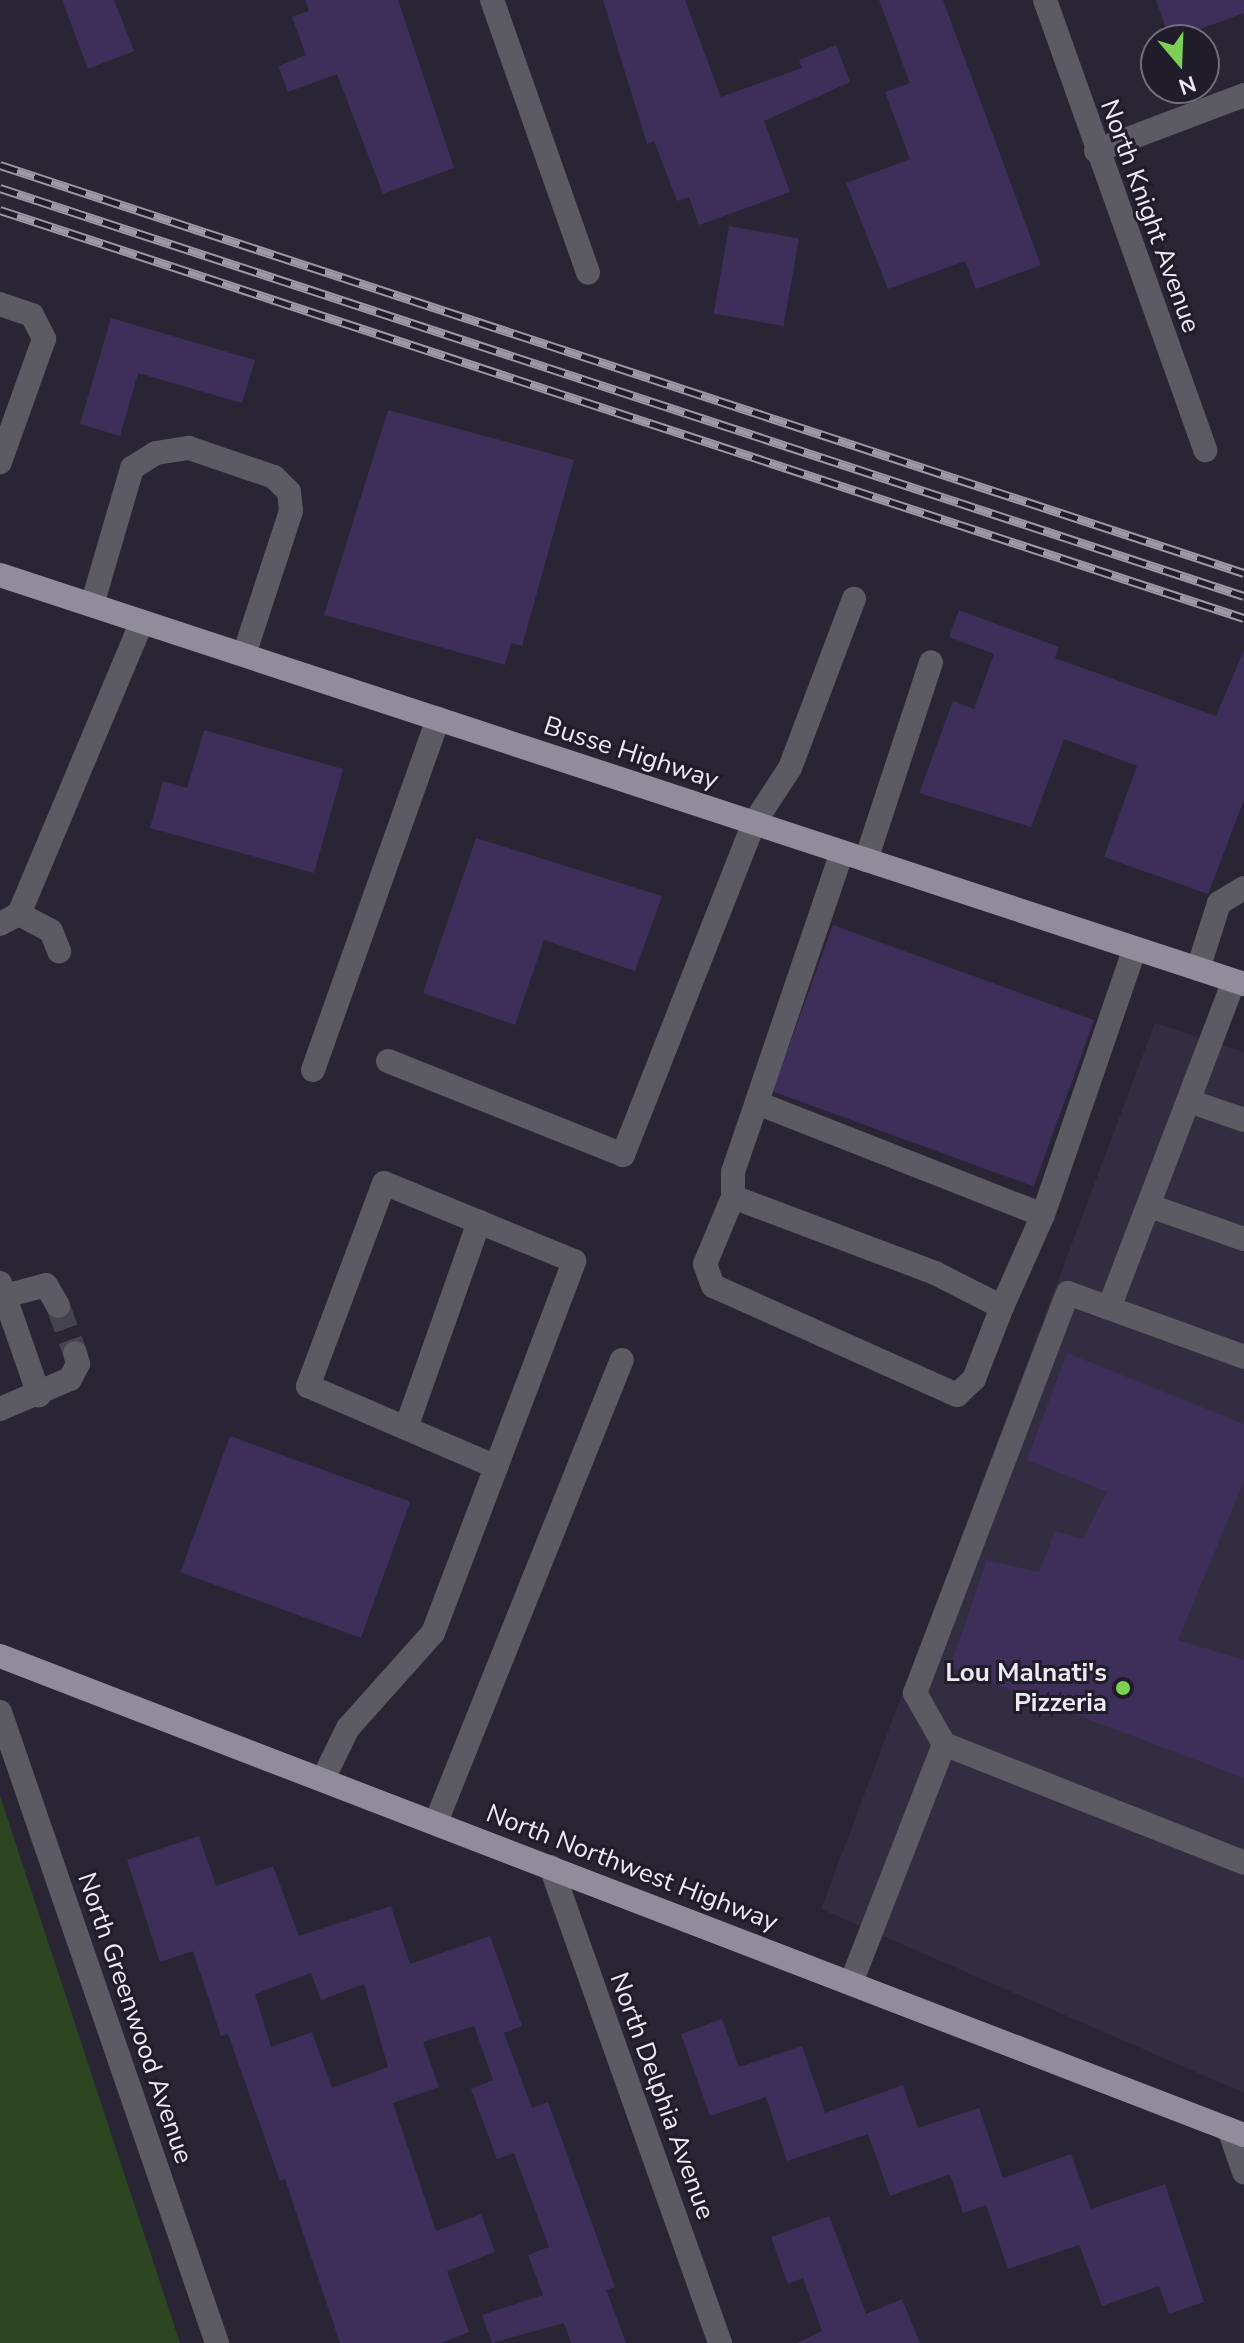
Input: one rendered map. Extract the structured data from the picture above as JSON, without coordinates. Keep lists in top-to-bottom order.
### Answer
{
  "streets": {
    "main road": ["Busse Highway", "North Northwest Highway"],
    "street": ["North Knight Avenue", "North Greenwood Avenue", "North Delphia Avenue"]
  },
  "crossings": [
    ["North Northwest Highway", "North Delphia Avenue"]
  ],
  "places": ["Lou Malnati's Pizzeria"],
  "north": "bottom"
}
